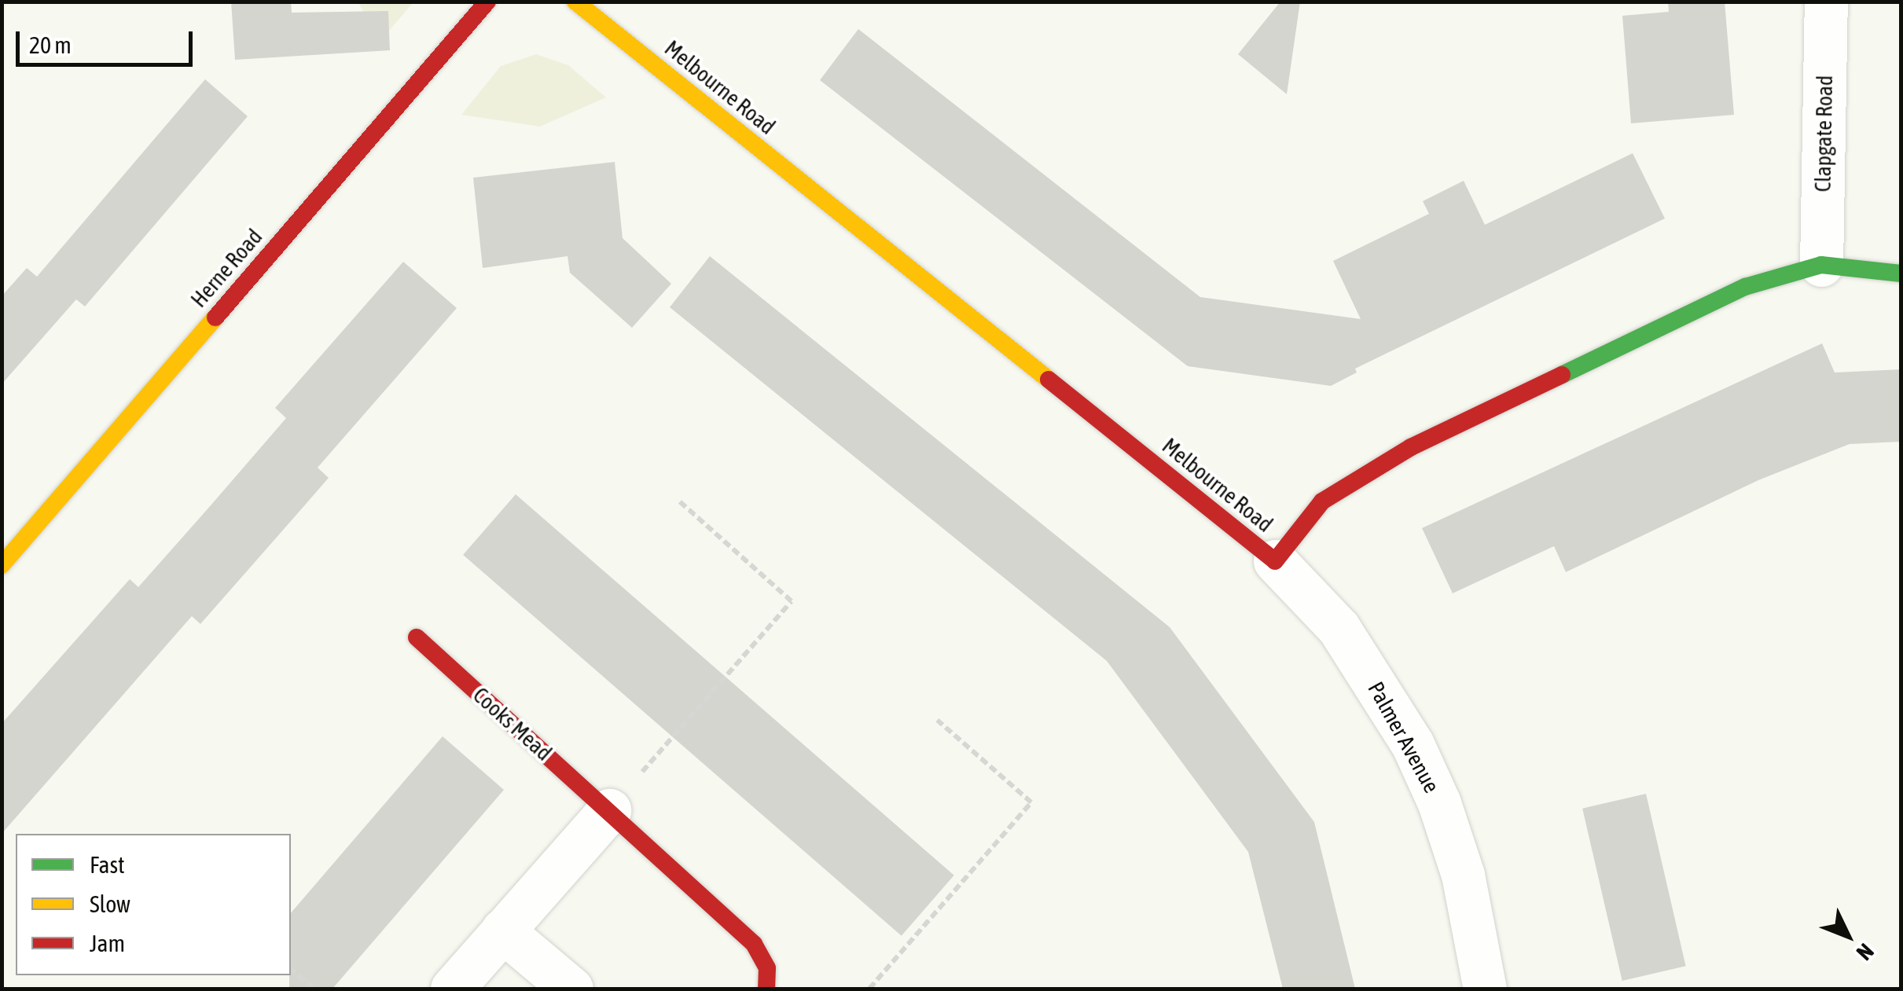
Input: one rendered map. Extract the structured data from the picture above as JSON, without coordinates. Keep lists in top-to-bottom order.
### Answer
{
  "streets": {
    "street": [
      "Melbourne Road",
      "Clapgate Road",
      "Herne Road",
      "Cooks Mead",
      "Palmer Avenue"
    ]
  },
  "crossings": [
    ["Melbourne Road", "Clapgate Road"],
    ["Melbourne Road", "Palmer Avenue"]
  ],
  "legend": ["Fast", "Slow", "Jam"],
  "scale_bar": "20 m",
  "north": "bottom right"
}
